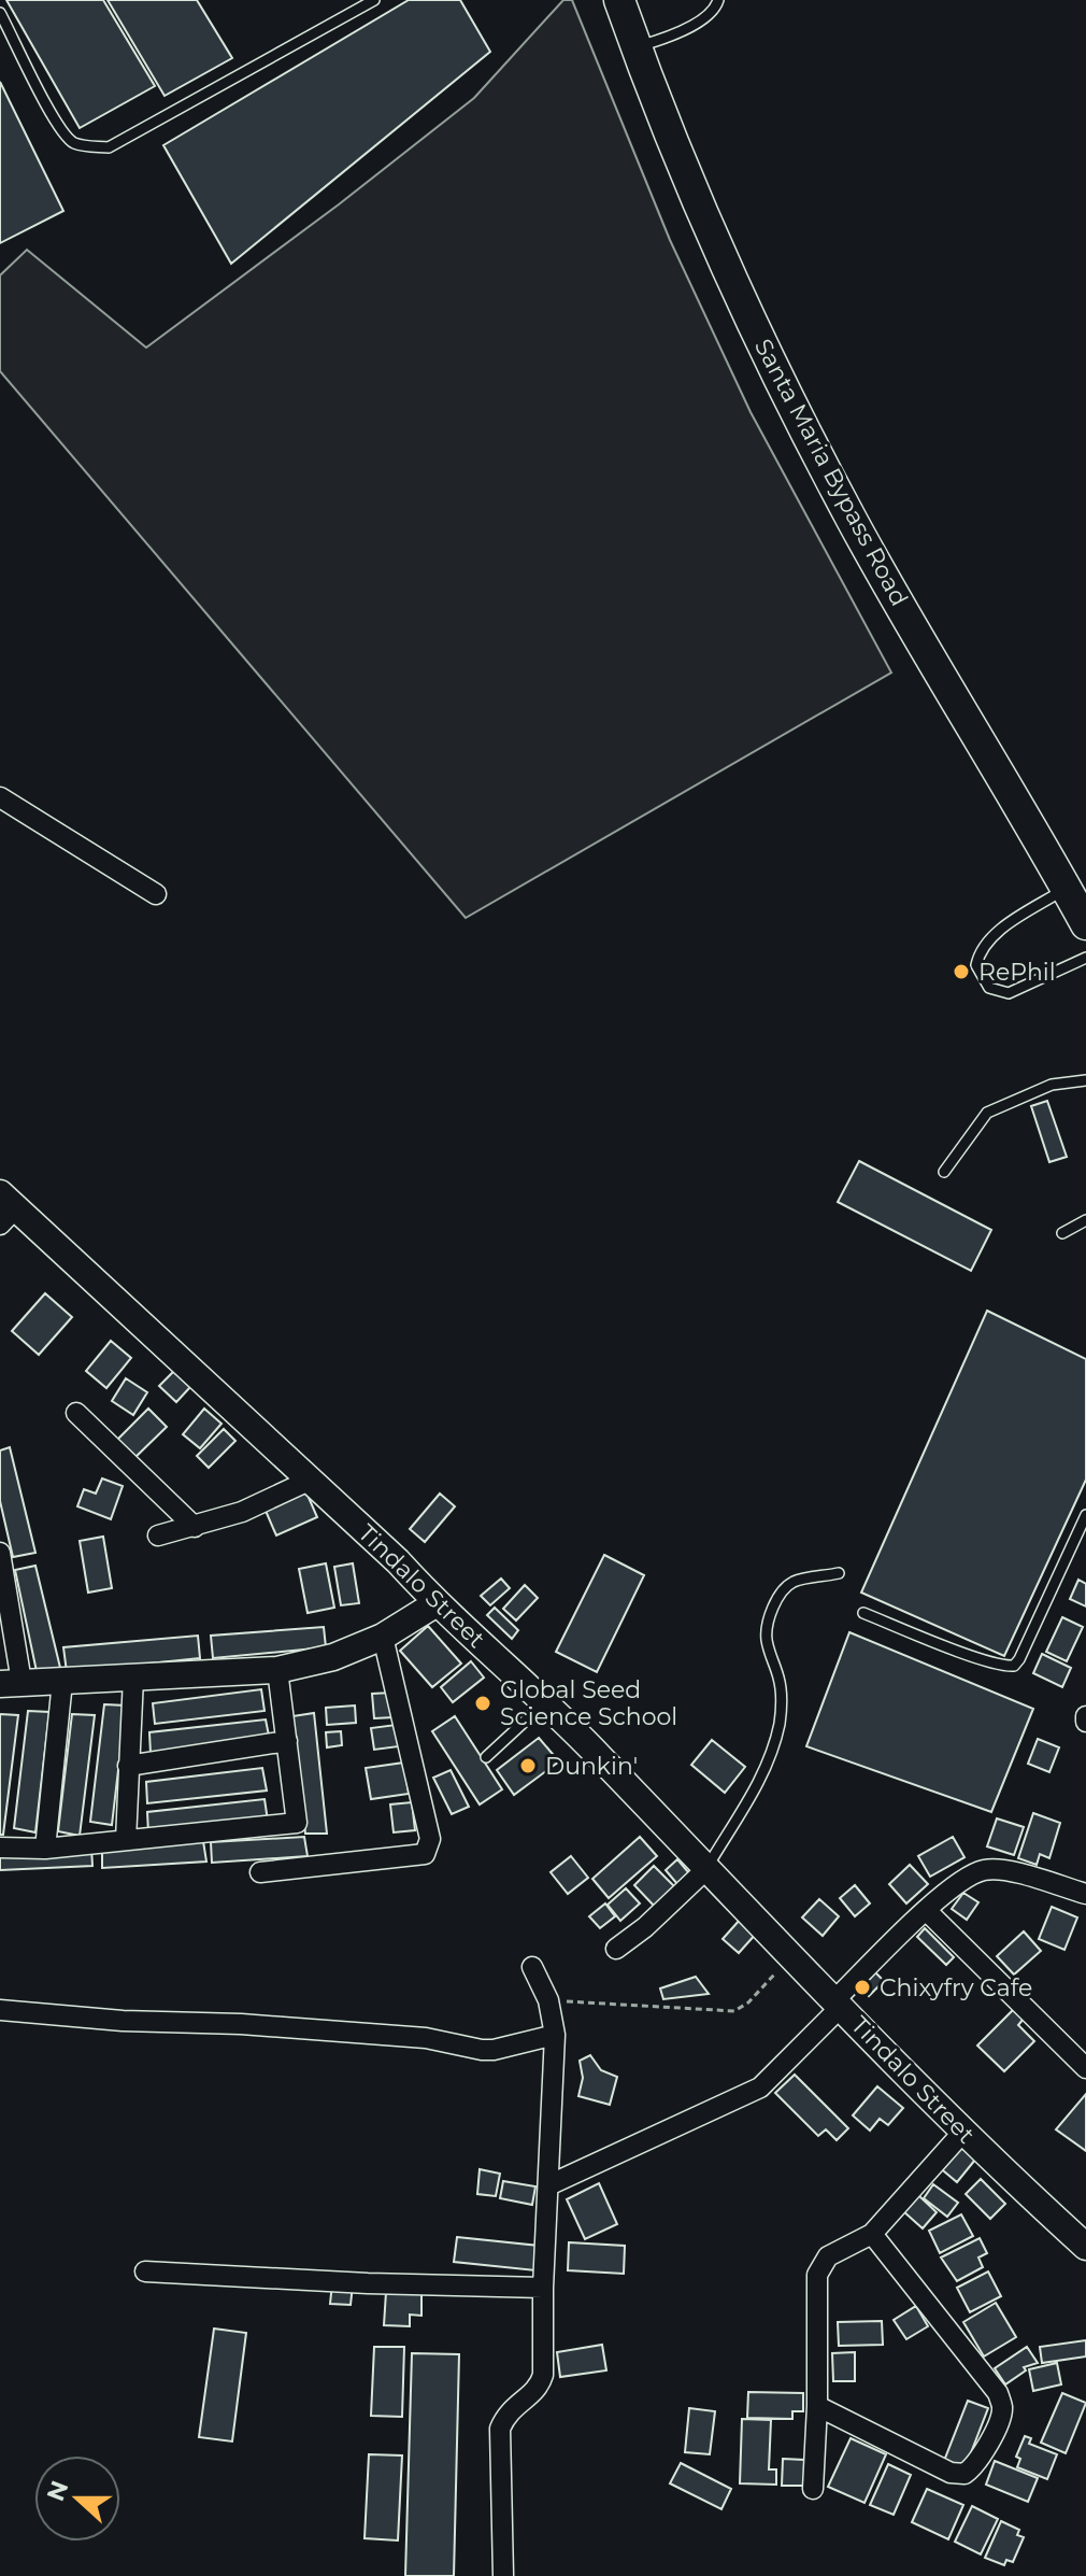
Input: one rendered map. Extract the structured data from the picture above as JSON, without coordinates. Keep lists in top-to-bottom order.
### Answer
{
  "streets": {
    "main road": ["Santa Maria Bypass Road", "Tindalo Street"]
  },
  "places": [
    "RePhil",
    "Global Seed Science School",
    "Dunkin'",
    "Chixyfry Cafe"
  ],
  "north": "left"
}
